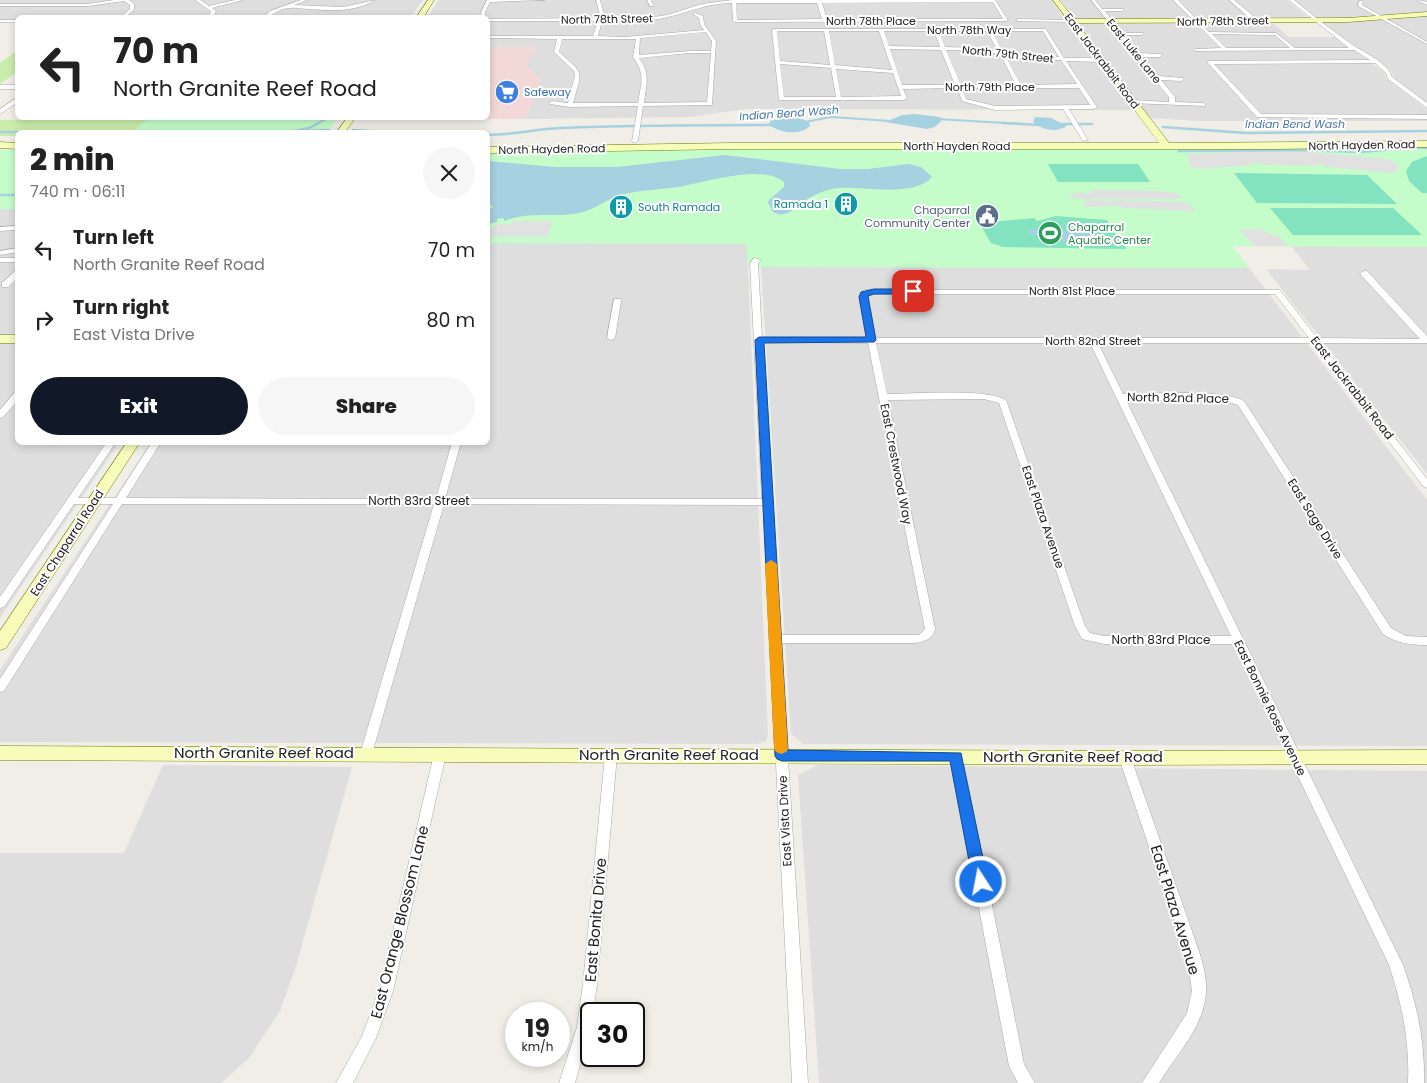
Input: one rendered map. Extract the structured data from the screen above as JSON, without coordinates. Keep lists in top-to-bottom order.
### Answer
{
  "streets": {
    "main road": [
      "North 78th Street",
      "East Jackrabbit Road",
      "North Hayden Road",
      "East Chaparral Road",
      "North Granite Reef Road"
    ],
    "street": [
      "North 78th Place",
      "North 78th Way",
      "East Luke Lane",
      "North 79th Street",
      "North 79th Place",
      "North 81st Place",
      "North 82nd Street",
      "North 82nd Place",
      "East Crestwood Way",
      "North 83rd Street",
      "East Plaza Avenue",
      "East Sage Drive",
      "North 83rd Place",
      "East Bonnie Rose Avenue",
      "East Vista Drive",
      "East Bonita Drive",
      "East Orange Blossom Lane"
    ]
  },
  "crossings": [
    ["North 78th Street", "North 78th Place"],
    ["North 78th Street", "East Luke Lane"],
    ["North 78th Street", "East Jackrabbit Road"],
    ["North 78th Way", "North 79th Street"],
    ["North 79th Street", "East Jackrabbit Road"],
    ["East Jackrabbit Road", "North Hayden Road"],
    ["East Jackrabbit Road", "North 81st Place"],
    ["East Jackrabbit Road", "North 82nd Street"],
    ["North 81st Place", "East Crestwood Way"],
    ["North 82nd Street", "East Crestwood Way"],
    ["North 82nd Street", "East Bonnie Rose Avenue"],
    ["North 82nd Street", "East Vista Drive"],
    ["North 82nd Place", "East Sage Drive"],
    ["North 82nd Place", "East Bonnie Rose Avenue"],
    ["East Crestwood Way", "East Plaza Avenue"],
    ["East Crestwood Way", "East Vista Drive"],
    ["North 83rd Street", "East Chaparral Road"],
    ["North 83rd Street", "East Vista Drive"],
    ["East Plaza Avenue", "North 83rd Place"],
    ["East Plaza Avenue", "North Granite Reef Road"],
    ["North 83rd Place", "East Bonnie Rose Avenue"],
    ["East Bonnie Rose Avenue", "North Granite Reef Road"],
    ["North Granite Reef Road", "East Vista Drive"],
    ["North Granite Reef Road", "East Bonita Drive"],
    ["North Granite Reef Road", "East Orange Blossom Lane"]
  ],
  "water": ["Indian Bend Wash"],
  "places": {
    "supermarket": ["Safeway"],
    "building": ["Ramada 1", "South Ramada"],
    "public building": ["Chaparral Community Center"],
    "sports": ["Chaparral Aquatic Center"]
  },
  "page": {
    "turn": ["70 m", "North Granite Reef Road"],
    "heading": ["2 min", "740 m · 06:11"],
    "list": [
      {
        "name": "Turn left",
        "note": "North Granite Reef Road",
        "value": "70 m"
      },
      {
        "name": "Turn right",
        "note": "East Vista Drive",
        "value": "80 m"
      }
    ],
    "buttons": ["Exit", "Share"],
    "speed": "19 km/h",
    "limit": "30"
  }
}
